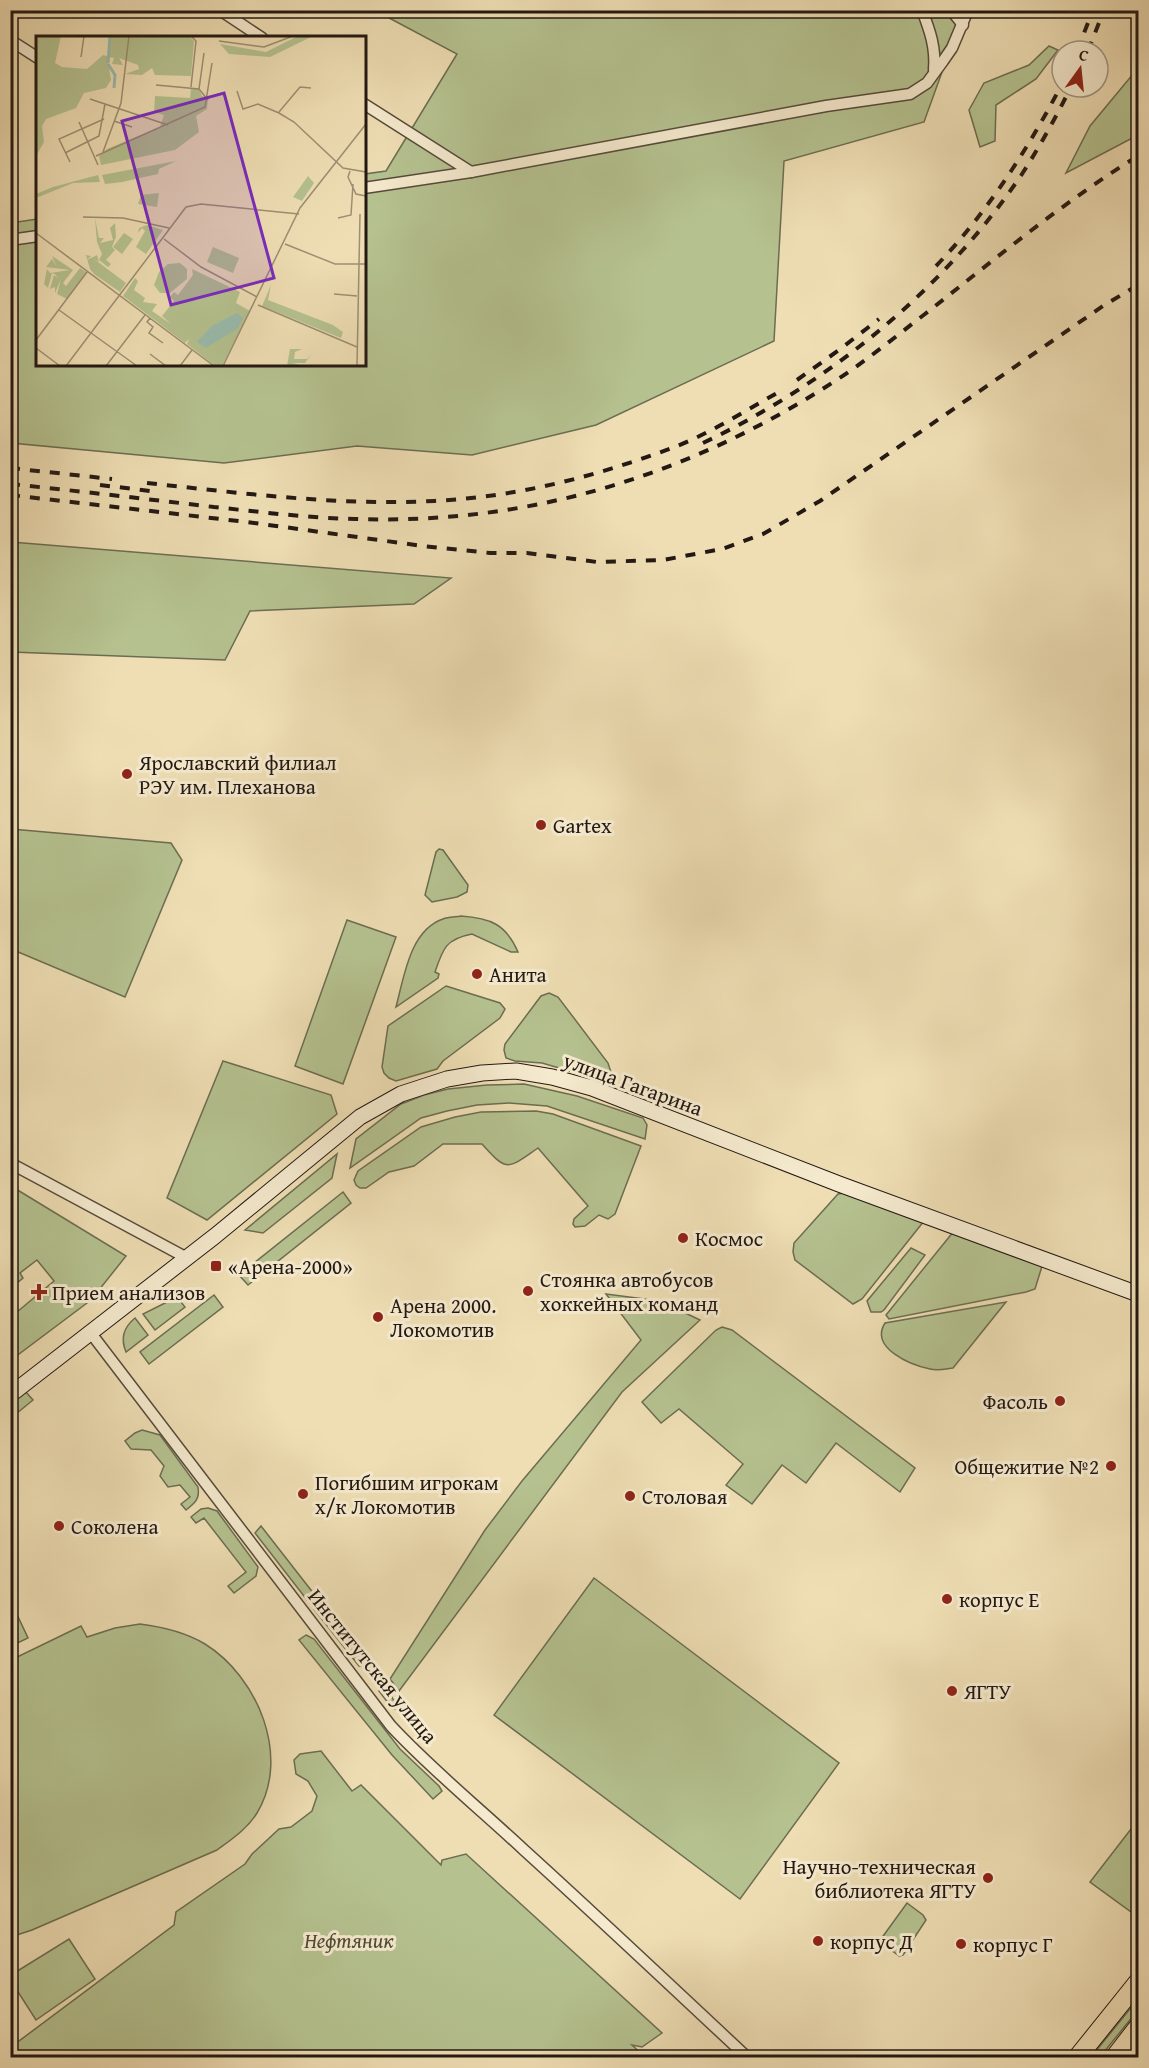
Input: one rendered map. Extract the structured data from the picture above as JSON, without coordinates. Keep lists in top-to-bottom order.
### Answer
{
  "streets": {
    "main road": ["улица Гагарина"],
    "street": ["Институтская улица"]
  },
  "crossings": [
    ["улица Гагарина", "Институтская улица"]
  ],
  "parks": ["Нефтяник"],
  "places": {
    "other": [
      "Ярославский филиал РЭУ им. Плеханова",
      "Gartex",
      "Анита",
      "Космос",
      "Стоянка автобусов хоккейных команд",
      "Арена 2000. Локомотив",
      "Фасоль",
      "Общежитие №2",
      "Погибшим игрокам х/к Локомотив",
      "Столовая",
      "Соколена",
      "корпус Е",
      "ЯГТУ",
      "Научно-техническая библиотека ЯГТУ",
      "корпус Д",
      "корпус Г"
    ],
    "transit": ["«Арена-2000»"],
    "health": ["Прием анализов"]
  },
  "north": "top"
}
